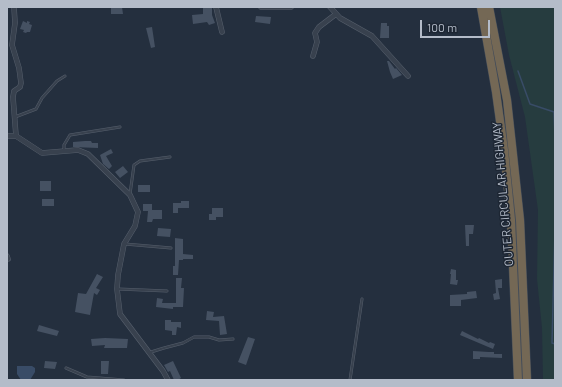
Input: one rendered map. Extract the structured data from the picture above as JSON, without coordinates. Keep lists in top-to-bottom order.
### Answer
{
  "streets": {
    "highway": ["OUTER CIRCULAR HIGHWAY"]
  },
  "scale_bar": "100 m"
}
